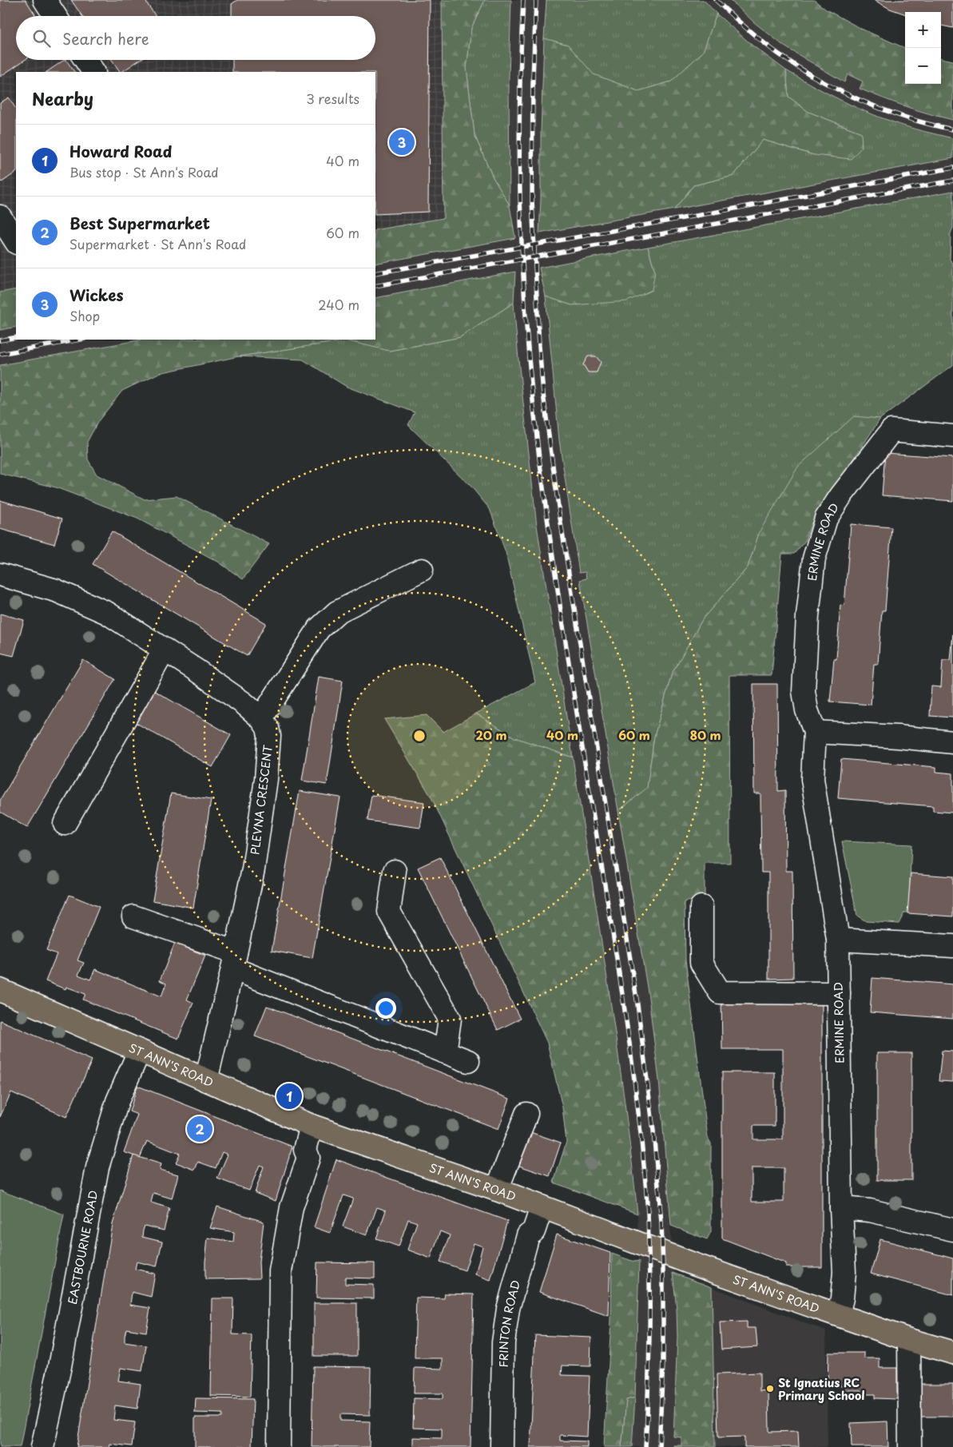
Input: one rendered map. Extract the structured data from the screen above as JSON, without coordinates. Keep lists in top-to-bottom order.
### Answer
{
  "streets": {
    "main road": ["ST ANN'S ROAD"],
    "street": [
      "ERMINE ROAD",
      "PLEVNA CRESCENT",
      "EASTBOURNE ROAD",
      "FRINTON ROAD"
    ]
  },
  "crossings": [
    ["ERMINE ROAD", "ST ANN'S ROAD"],
    ["PLEVNA CRESCENT", "ST ANN'S ROAD"],
    ["ST ANN'S ROAD", "EASTBOURNE ROAD"],
    ["ST ANN'S ROAD", "FRINTON ROAD"]
  ],
  "places": ["St Ignatius RC Primary School"],
  "page": {
    "map_buttons": ["+", "−"],
    "search": "Search here",
    "heading": ["Nearby", "3 results"],
    "list": [
      {
        "mark": "1",
        "name": "Howard Road",
        "note": "Bus stop · St Ann's Road",
        "value": "40 m"
      },
      {
        "mark": "2",
        "name": "Best Supermarket",
        "note": "Supermarket · St Ann's Road",
        "value": "60 m"
      },
      {
        "mark": "3",
        "name": "Wickes",
        "note": "Shop",
        "value": "240 m"
      }
    ],
    "pins": ["3", "1", "2"]
  },
  "rings": [
    "20 m",
    "40 m",
    "60 m",
    "80 m"
  ]
}
